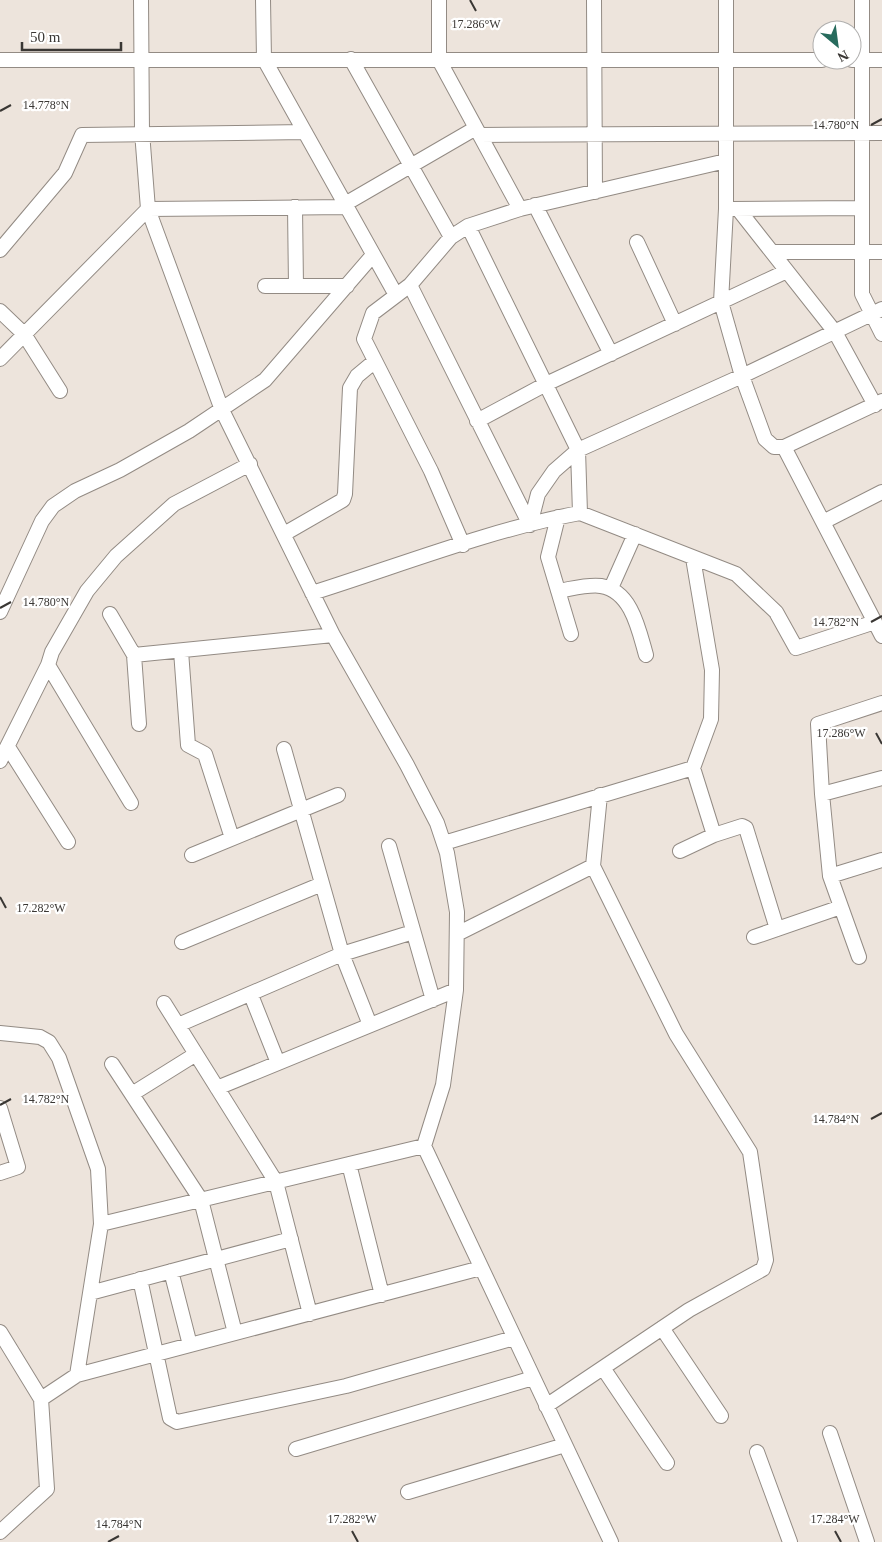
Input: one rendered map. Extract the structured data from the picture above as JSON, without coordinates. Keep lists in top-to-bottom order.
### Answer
{
  "scale_bar": "50 m",
  "north": "bottom right",
  "coordinates": [
    "17.286°W",
    "14.778°N",
    "14.780°N",
    "14.782°N",
    "17.282°W",
    "14.784°N",
    "17.284°W"
  ]
}
